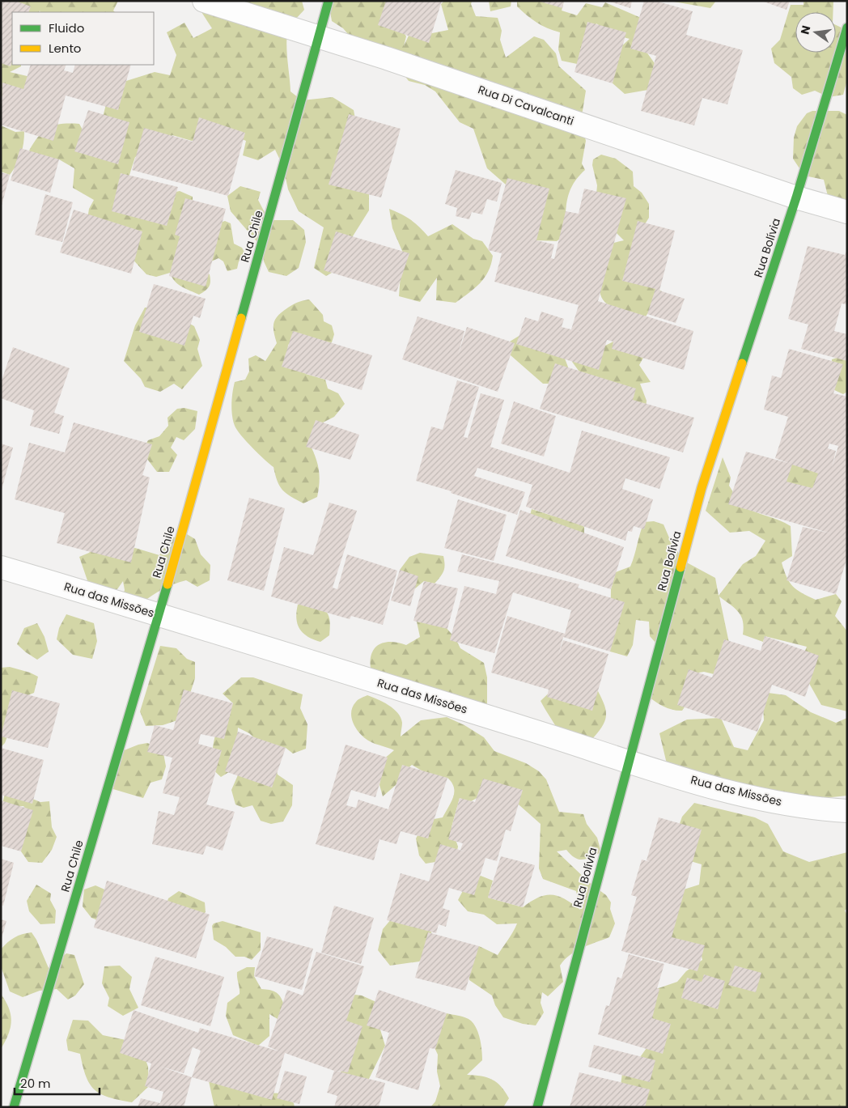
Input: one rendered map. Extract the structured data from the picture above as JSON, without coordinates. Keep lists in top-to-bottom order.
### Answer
{
  "streets": {
    "street": [
      "Rua Di Cavalcanti",
      "Rua Chile",
      "Rua Bolívia",
      "Rua das Missões"
    ]
  },
  "crossings": [
    ["Rua Di Cavalcanti", "Rua Chile"],
    ["Rua Di Cavalcanti", "Rua Bolívia"],
    ["Rua Chile", "Rua das Missões"],
    ["Rua Bolívia", "Rua das Missões"]
  ],
  "legend": ["Fluido", "Lento"],
  "scale_bar": "20 m",
  "north": "left"
}
